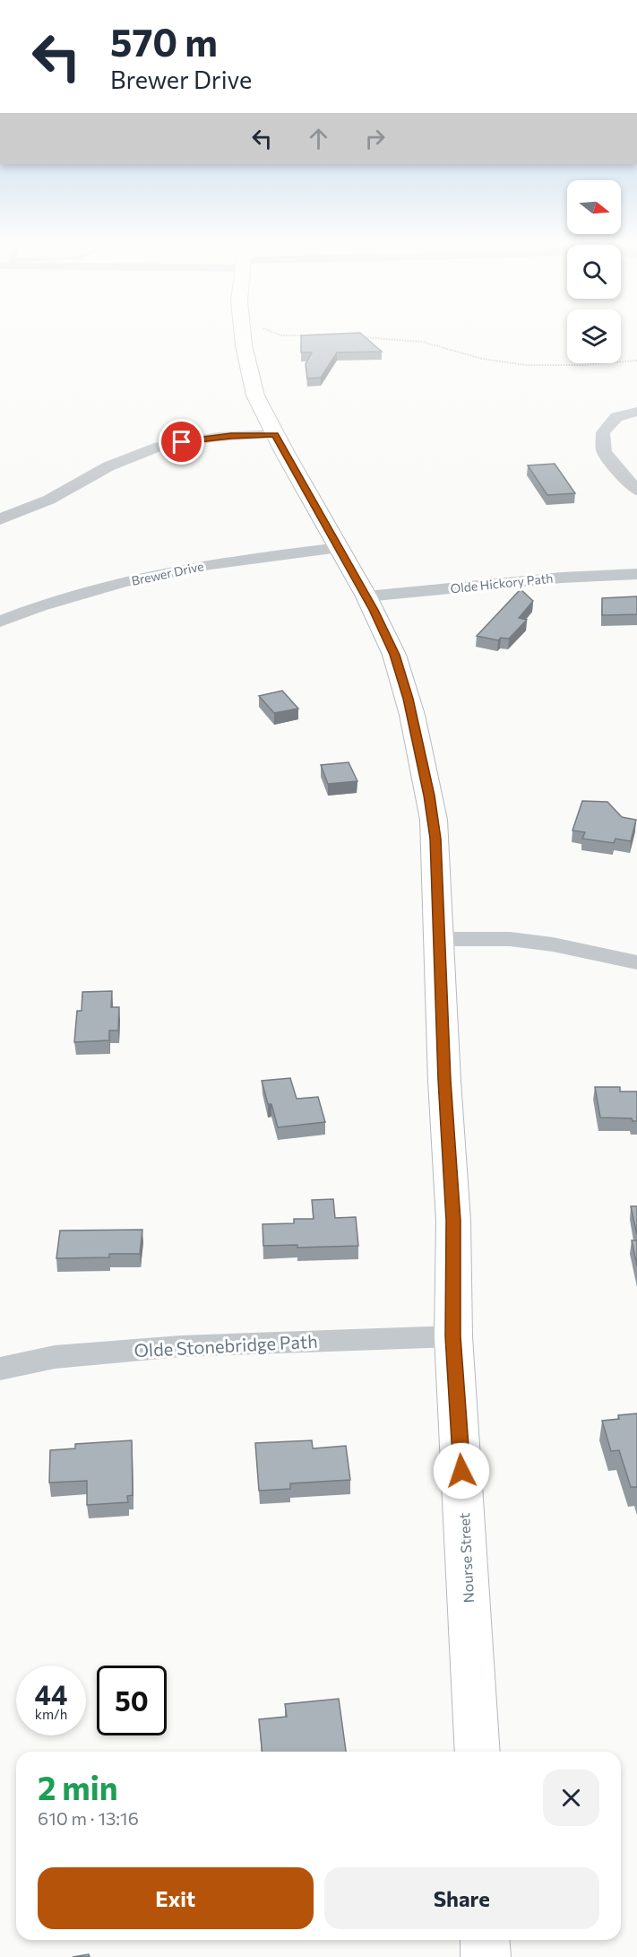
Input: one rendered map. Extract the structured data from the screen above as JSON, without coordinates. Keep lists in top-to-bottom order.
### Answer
{
  "streets": {
    "main road": ["Nourse Street"],
    "street": ["Brewer Drive", "Olde Hickory Path", "Olde Stonebridge Path"]
  },
  "crossings": [
    ["Brewer Drive", "Nourse Street"],
    ["Olde Hickory Path", "Nourse Street"],
    ["Olde Stonebridge Path", "Nourse Street"]
  ],
  "north": "right",
  "page": {
    "turn": ["570 m", "Brewer Drive"],
    "speed": "44 km/h",
    "limit": "50",
    "heading": ["2 min", "610 m · 13:16"],
    "buttons": ["Exit", "Share"]
  }
}
